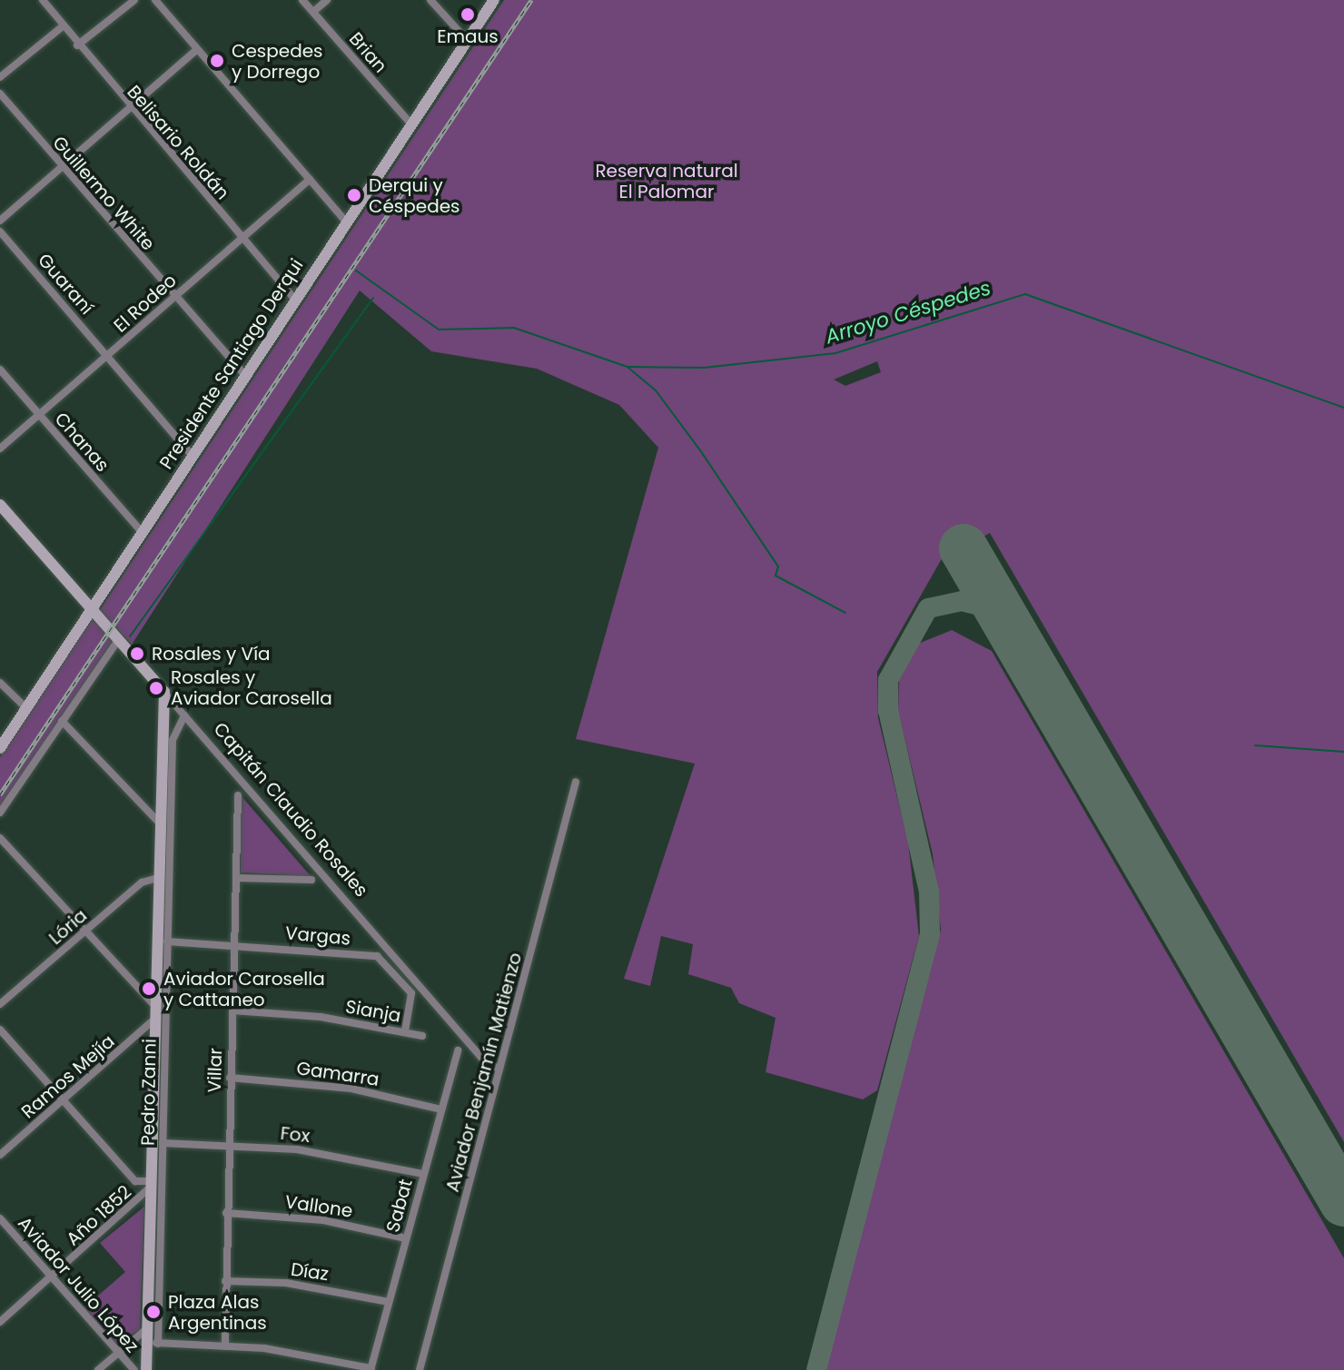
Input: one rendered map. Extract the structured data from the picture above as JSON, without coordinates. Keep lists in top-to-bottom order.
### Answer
{
  "streets": {
    "street": [
      "Brian",
      "Belisario Roldán",
      "Guillermo White",
      "Guaraní",
      "El Rodeo",
      "Presidente Santiago Derqui",
      "Chanas",
      "Capitán Claudio Rosales",
      "Lória",
      "Vargas",
      "Sianja",
      "Villar",
      "Aviador Benjamín Matienzo",
      "Gamarra",
      "Ramos Mejía",
      "Pedro Zanni",
      "Fox",
      "Sabat",
      "Vallone",
      "Año 1852",
      "Díaz",
      "Aviador Julio López"
    ]
  },
  "crossings": [
    ["Brian", "Presidente Santiago Derqui"],
    ["Belisario Roldán", "El Rodeo"],
    ["Belisario Roldán", "Presidente Santiago Derqui"],
    ["Guillermo White", "El Rodeo"],
    ["Guillermo White", "Presidente Santiago Derqui"],
    ["Guaraní", "El Rodeo"],
    ["Guaraní", "Presidente Santiago Derqui"],
    ["El Rodeo", "Chanas"],
    ["Presidente Santiago Derqui", "Chanas"],
    ["Presidente Santiago Derqui", "Capitán Claudio Rosales"],
    ["Capitán Claudio Rosales", "Aviador Benjamín Matienzo"],
    ["Capitán Claudio Rosales", "Pedro Zanni"],
    ["Vargas", "Sianja"],
    ["Vargas", "Villar"],
    ["Vargas", "Pedro Zanni"],
    ["Sianja", "Villar"],
    ["Villar", "Gamarra"],
    ["Villar", "Fox"],
    ["Villar", "Vallone"],
    ["Villar", "Díaz"],
    ["Gamarra", "Sabat"],
    ["Pedro Zanni", "Fox"],
    ["Fox", "Sabat"],
    ["Sabat", "Vallone"],
    ["Sabat", "Díaz"],
    ["Año 1852", "Aviador Julio López"]
  ],
  "water": ["Arroyo Céspedes"],
  "parks": ["Reserva natural El Palomar"],
  "places": [
    "Emaus",
    "Cespedes y Dorrego",
    "Derqui y Céspedes",
    "Rosales y Vía",
    "Rosales y Aviador Carosella",
    "Aviador Carosella y Cattaneo",
    "Plaza Alas Argentinas"
  ]
}
